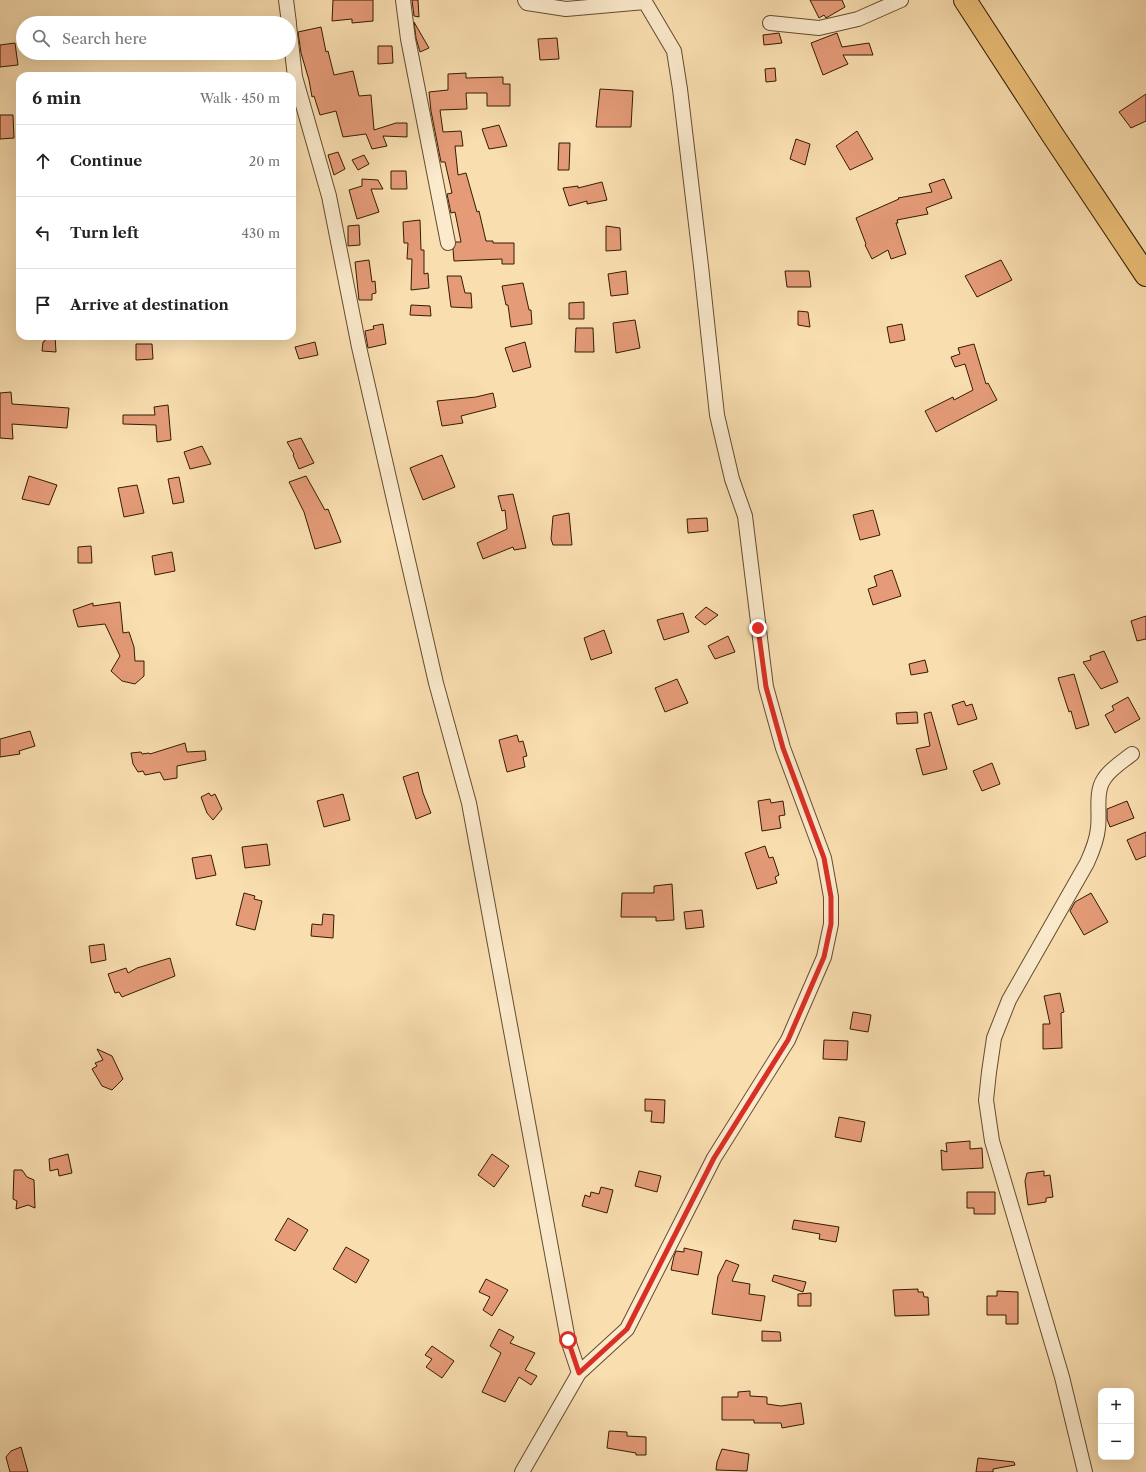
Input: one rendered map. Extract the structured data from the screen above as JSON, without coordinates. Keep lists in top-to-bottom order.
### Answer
{
  "page": {
    "search": "Search here",
    "heading": ["6 min", "Walk · 450 m"],
    "list": [
      ["Continue", "20 m"],
      ["Turn left", "430 m"],
      "Arrive at destination"
    ],
    "map_buttons": ["+", "−"]
  }
}
